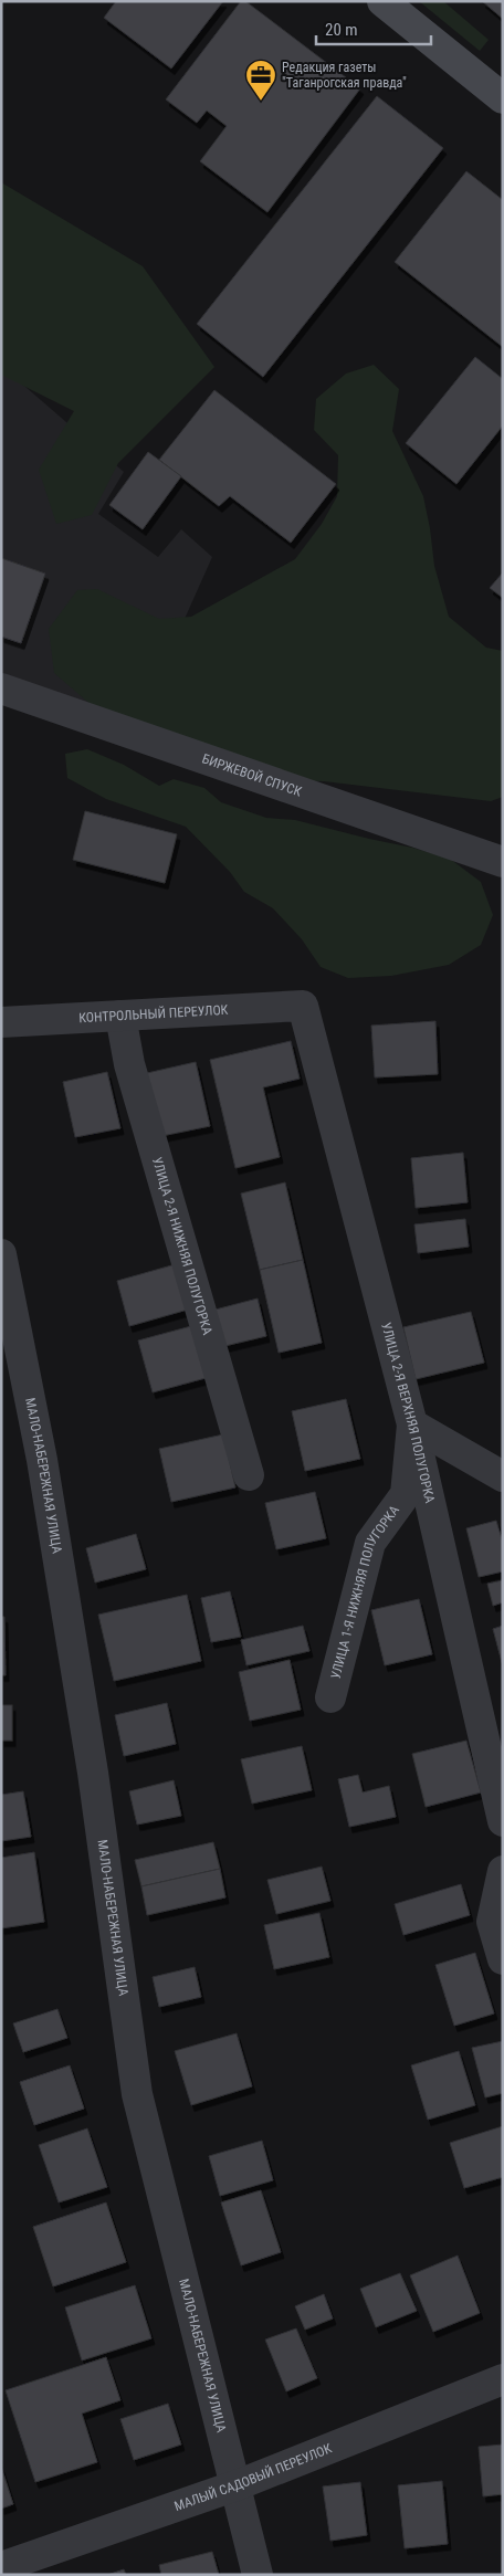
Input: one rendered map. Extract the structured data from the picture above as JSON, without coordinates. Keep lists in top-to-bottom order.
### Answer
{
  "streets": {
    "street": [
      "БИРЖЕВОЙ СПУСК",
      "КОНТРОЛЬНЫЙ ПЕРЕУЛОК",
      "УЛИЦА 2-Я НИЖНЯЯ ПОЛУГОРКА",
      "УЛИЦА 2-Я ВЕРХНЯЯ ПОЛУГОРКА",
      "МАЛО-НАБЕРЕЖНАЯ УЛИЦА",
      "УЛИЦА 1-Я НИЖНЯЯ ПОЛУГОРКА",
      "МАЛЫЙ САДОВЫЙ ПЕРЕУЛОК"
    ]
  },
  "crossings": [
    ["КОНТРОЛЬНЫЙ ПЕРЕУЛОК", "УЛИЦА 2-Я НИЖНЯЯ ПОЛУГОРКА"],
    ["КОНТРОЛЬНЫЙ ПЕРЕУЛОК", "УЛИЦА 2-Я ВЕРХНЯЯ ПОЛУГОРКА"],
    ["УЛИЦА 2-Я ВЕРХНЯЯ ПОЛУГОРКА", "УЛИЦА 1-Я НИЖНЯЯ ПОЛУГОРКА"],
    ["МАЛО-НАБЕРЕЖНАЯ УЛИЦА", "МАЛЫЙ САДОВЫЙ ПЕРЕУЛОК"]
  ],
  "places": {
    "office": ["Редакция газеты \"Таганрогская правда\""]
  },
  "scale_bar": "20 m"
}
